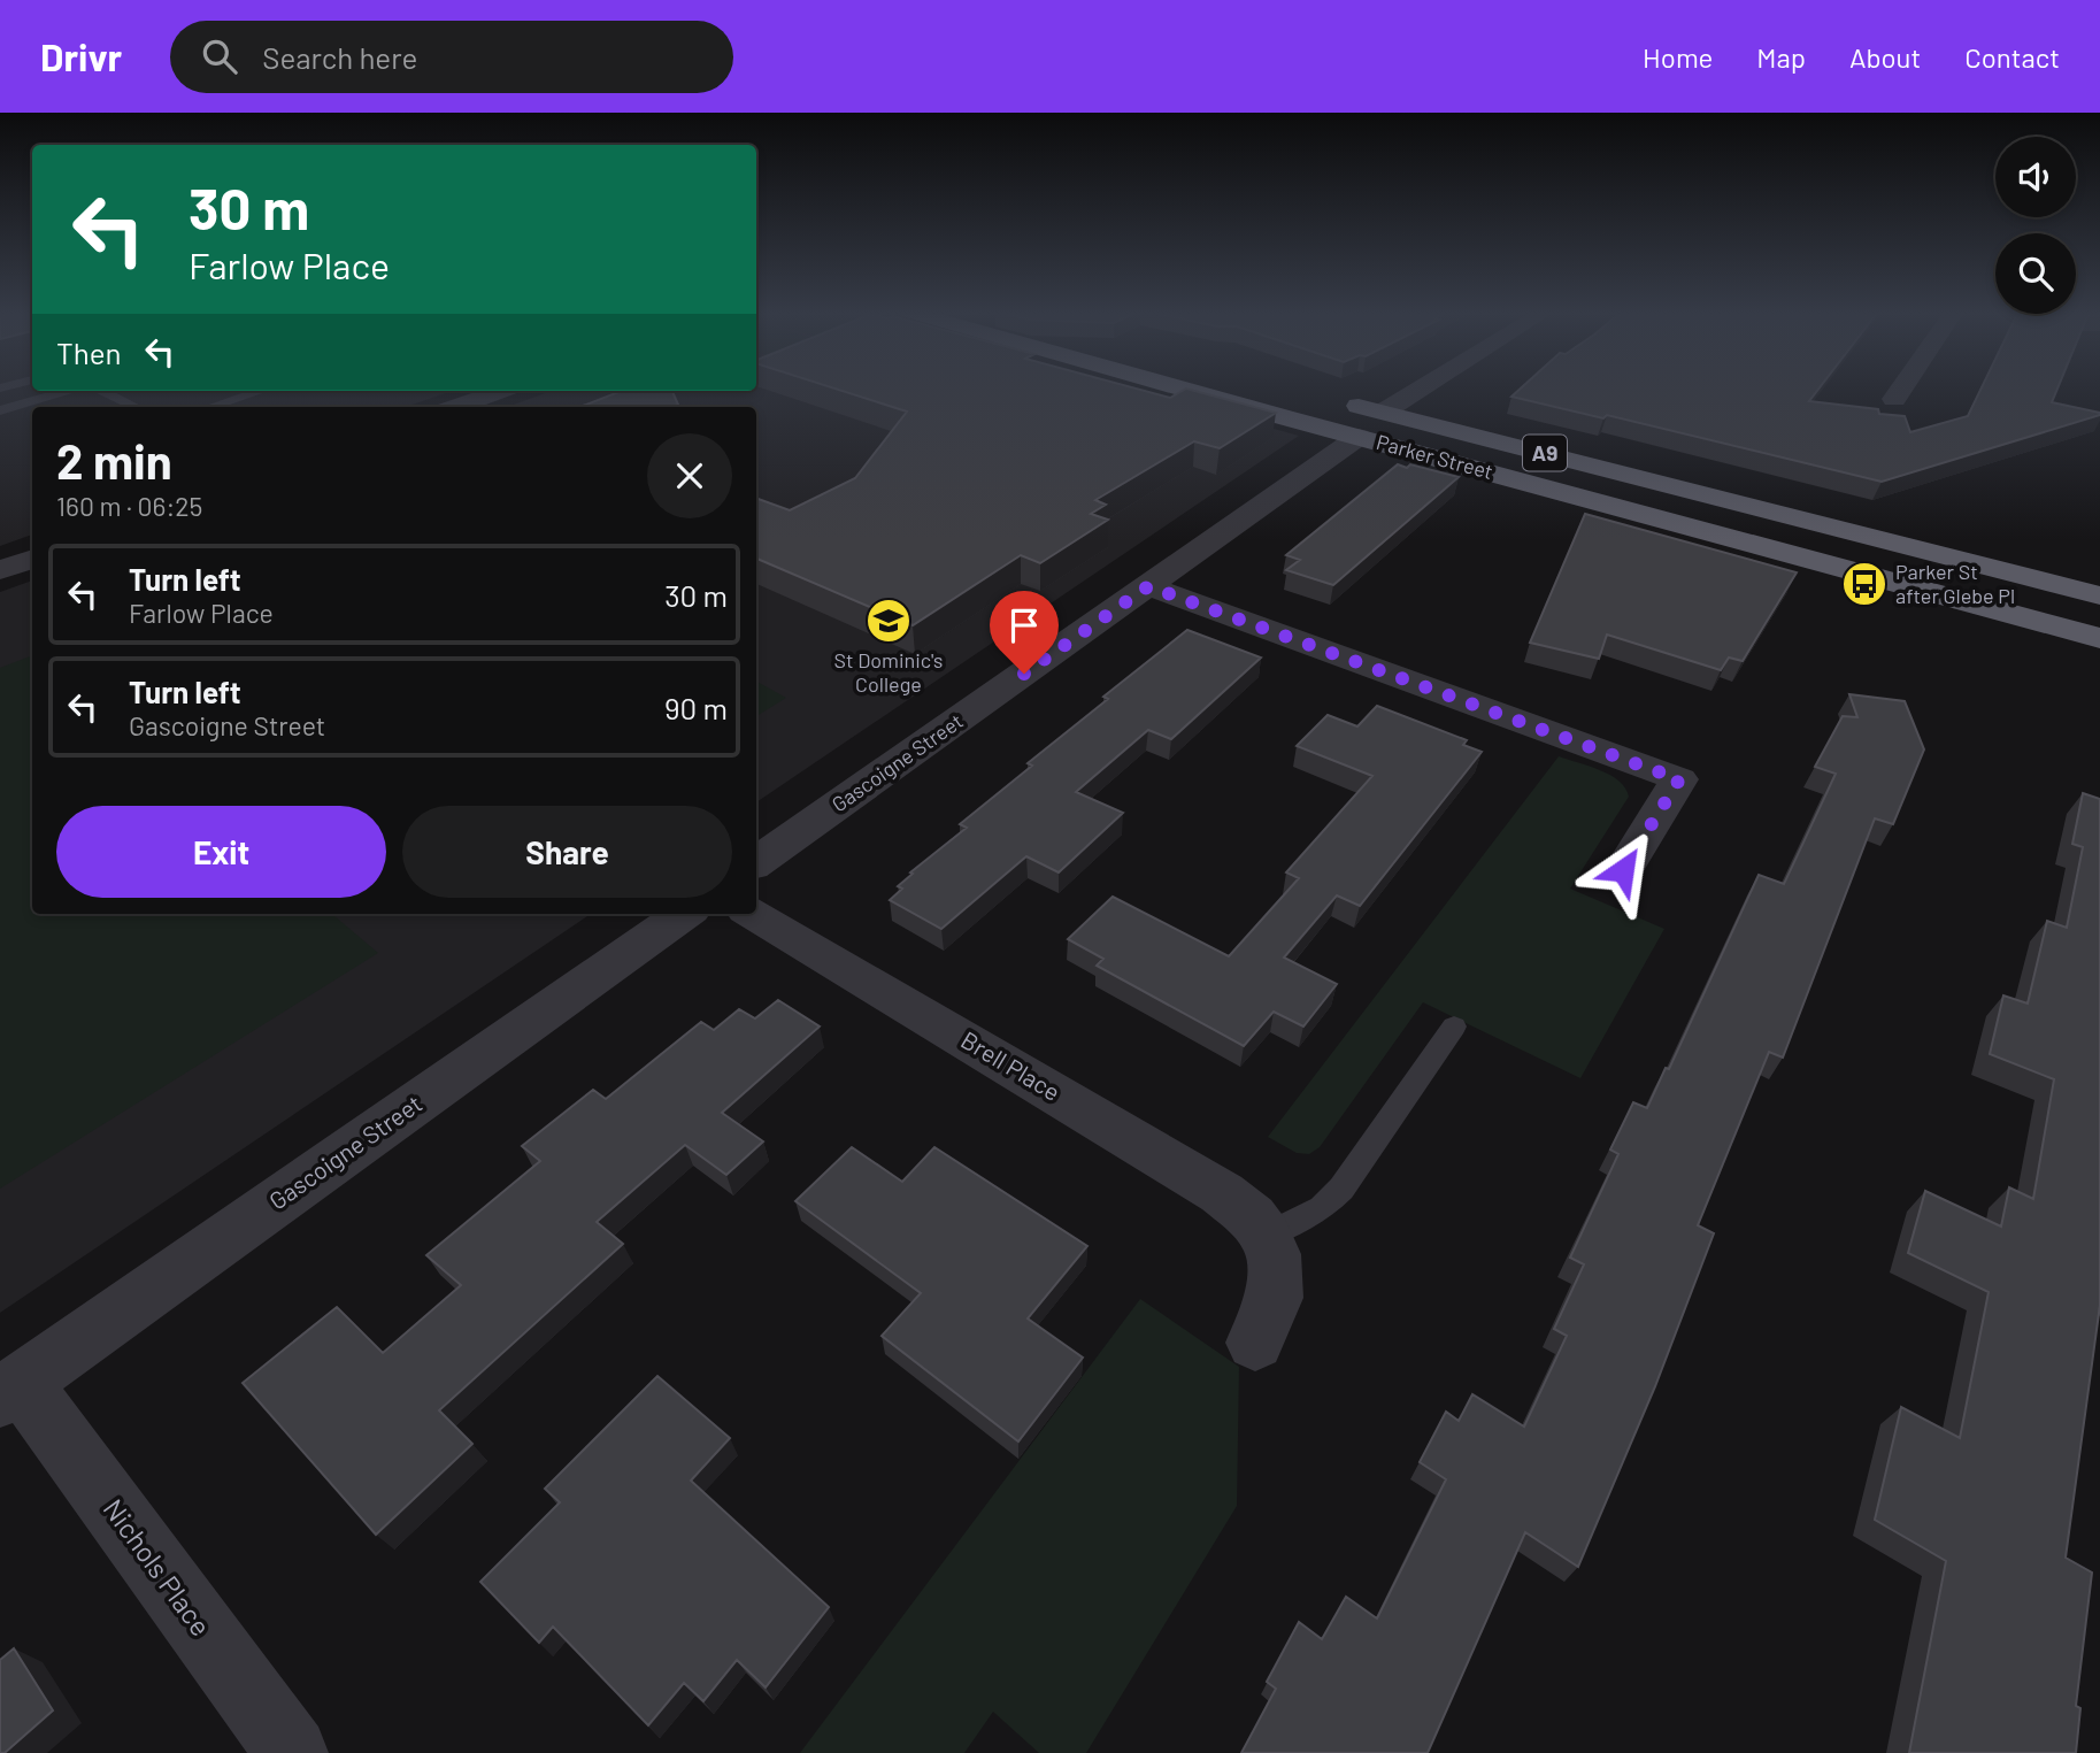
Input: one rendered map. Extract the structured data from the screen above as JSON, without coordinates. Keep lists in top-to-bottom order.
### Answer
{
  "streets": {
    "highway": ["A9", "Parker Street"],
    "street": ["Gascoigne Street", "Brell Place", "Nichols Place"]
  },
  "crossings": [
    ["Parker Street", "Gascoigne Street"],
    ["Gascoigne Street", "Nichols Place"]
  ],
  "places": {
    "bus stop": ["Parker St after Glebe Pl"],
    "school or university": ["St Dominic's College"]
  },
  "page": {
    "header": "Drivr",
    "search": "Search here",
    "nav": [
      "Home",
      "Map",
      "About",
      "Contact"
    ],
    "turn": ["30 m", "Farlow Place"],
    "then": "Then",
    "heading": ["2 min", "160 m · 06:25"],
    "list": [
      {
        "name": "Turn left",
        "note": "Farlow Place",
        "value": "30 m"
      },
      {
        "name": "Turn left",
        "note": "Gascoigne Street",
        "value": "90 m"
      }
    ],
    "buttons": ["Exit", "Share"]
  }
}
